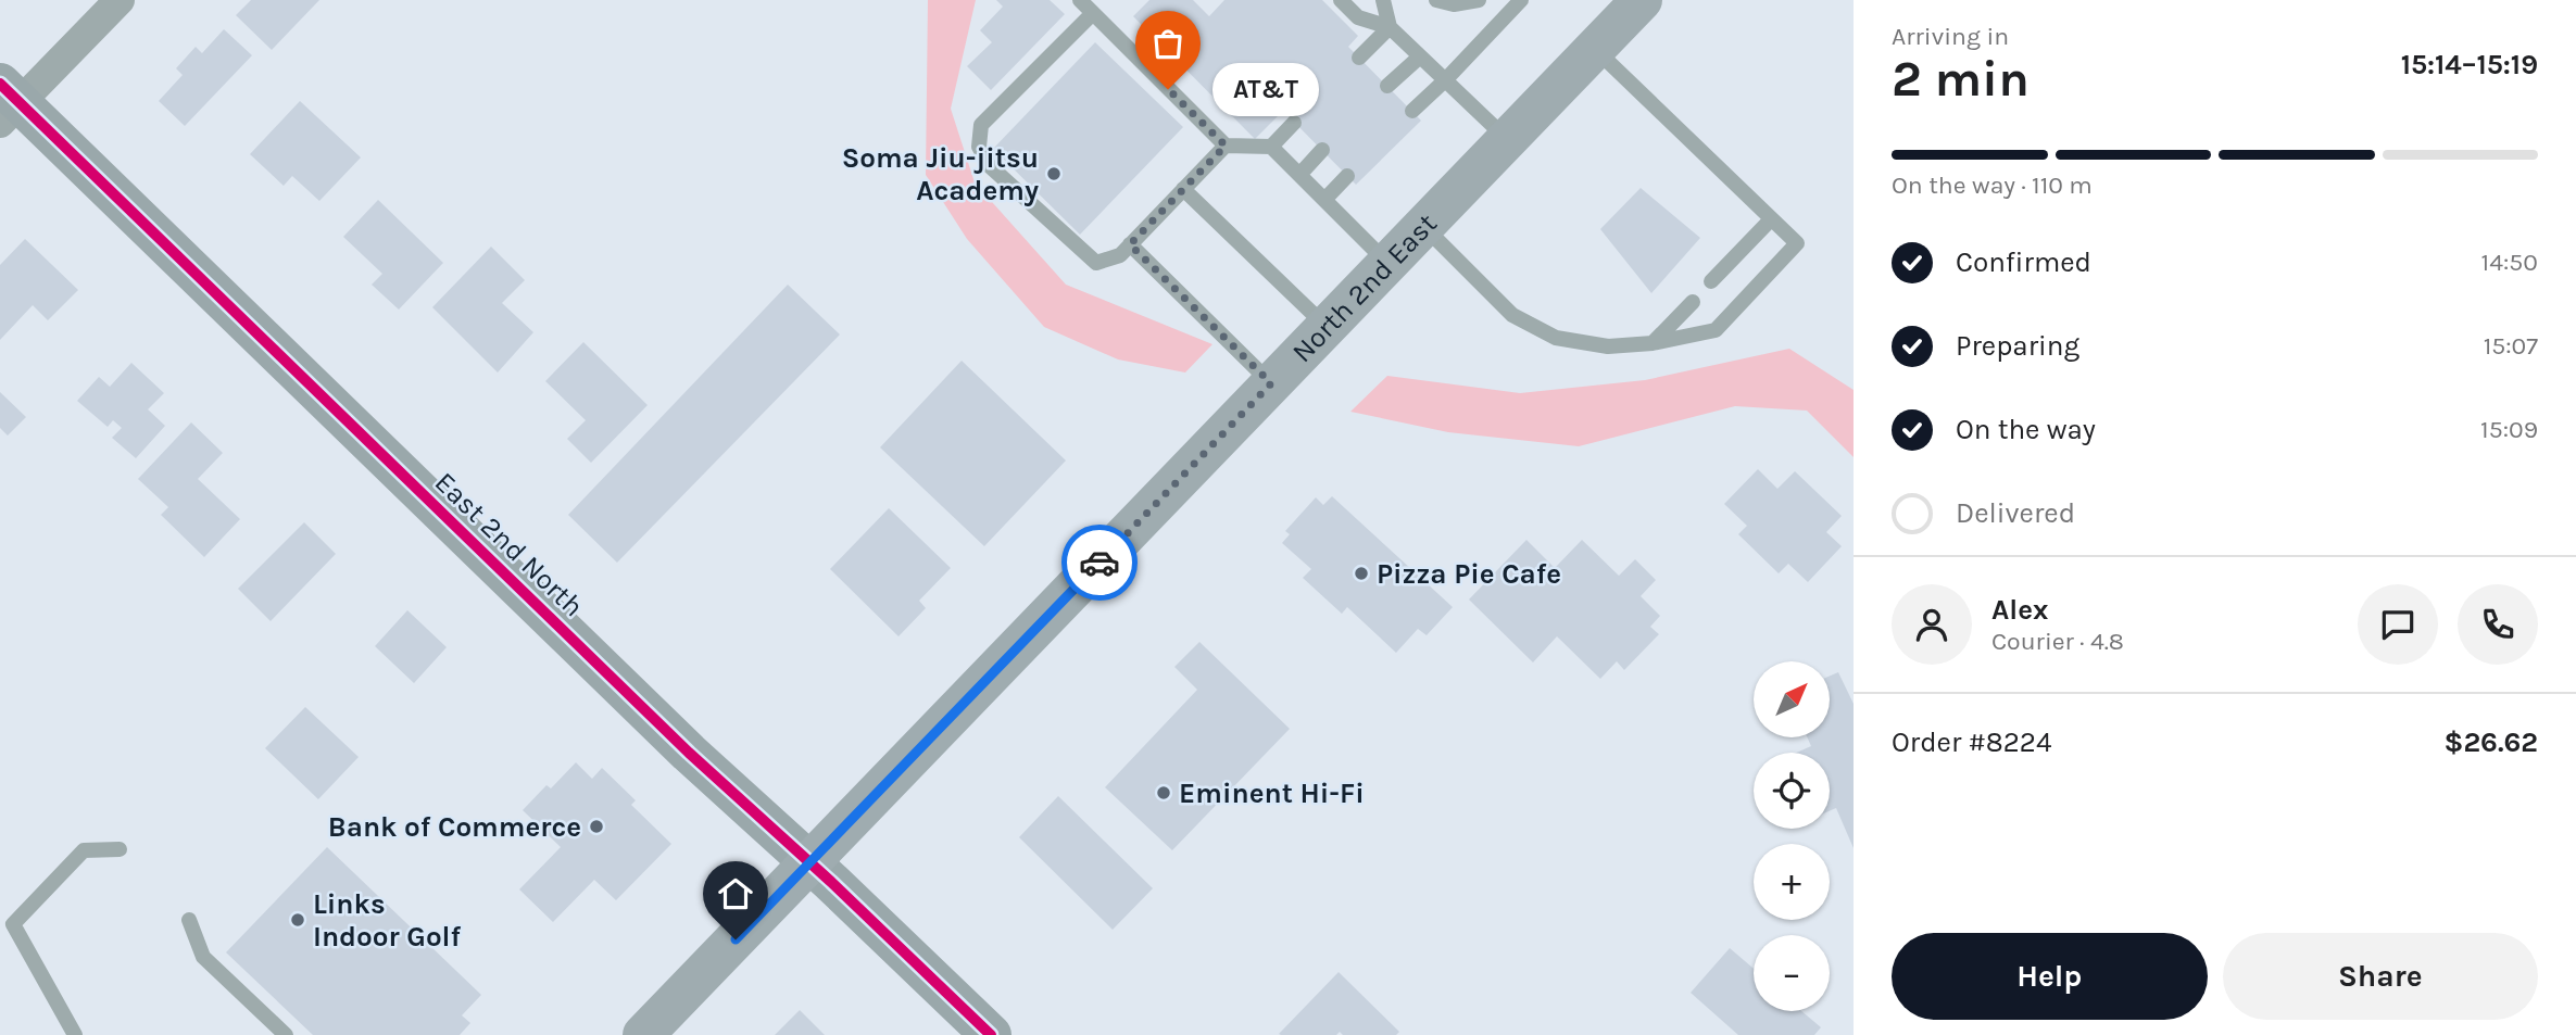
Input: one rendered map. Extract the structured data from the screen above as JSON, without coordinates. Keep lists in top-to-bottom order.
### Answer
{
  "streets": {
    "main road": ["North 2nd East"],
    "street": ["East 2nd North"]
  },
  "crossings": [
    ["North 2nd East", "East 2nd North"]
  ],
  "places": [
    "AT&T",
    "Soma Jiu-jitsu Academy",
    "Pizza Pie Cafe",
    "Eminent Hi-Fi",
    "Bank of Commerce",
    "Links Indoor Golf"
  ],
  "north": "top right",
  "page": {
    "heading": ["2 min", "Arriving in", "15:14–15:19"],
    "panel": [
      "Alex",
      "Courier · 4.8",
      "Order #8224",
      "$26.62"
    ],
    "bubble": "AT&T",
    "bar": "On the way · 110 m",
    "list": [
      ["Confirmed", "14:50"],
      ["Preparing", "15:07"],
      ["On the way", "15:09"],
      "Delivered"
    ],
    "map_buttons": ["+", "−"],
    "buttons": ["Help", "Share"]
  }
}
